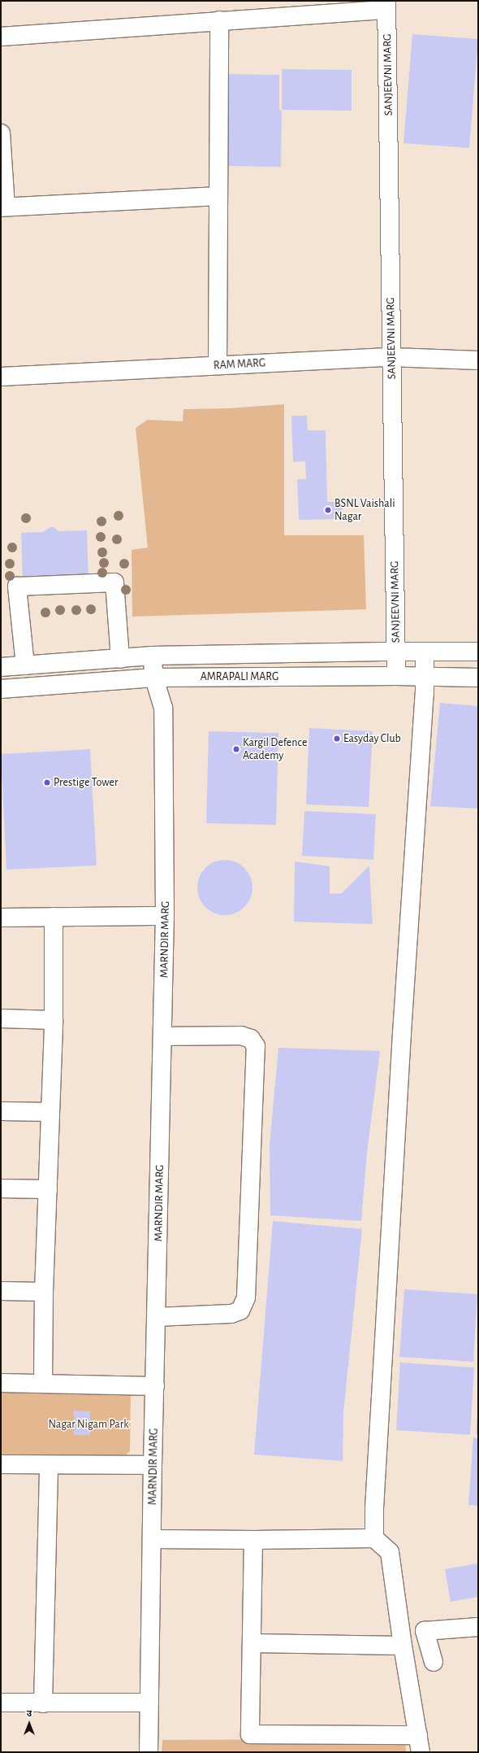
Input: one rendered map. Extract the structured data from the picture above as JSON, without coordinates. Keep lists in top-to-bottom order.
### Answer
{
  "streets": {
    "street": [
      "SANJEEVNI MARG",
      "RAM MARG",
      "AMRAPALI MARG",
      "MARNDIR MARG"
    ]
  },
  "crossings": [
    ["SANJEEVNI MARG", "RAM MARG"],
    ["SANJEEVNI MARG", "AMRAPALI MARG"],
    ["AMRAPALI MARG", "MARNDIR MARG"]
  ],
  "parks": ["Nagar Nigam Park"],
  "places": [
    "BSNL Vaishali Nagar",
    "Easyday Club",
    "Kargil Defence Academy",
    "Prestige Tower"
  ],
  "north": "top"
}
